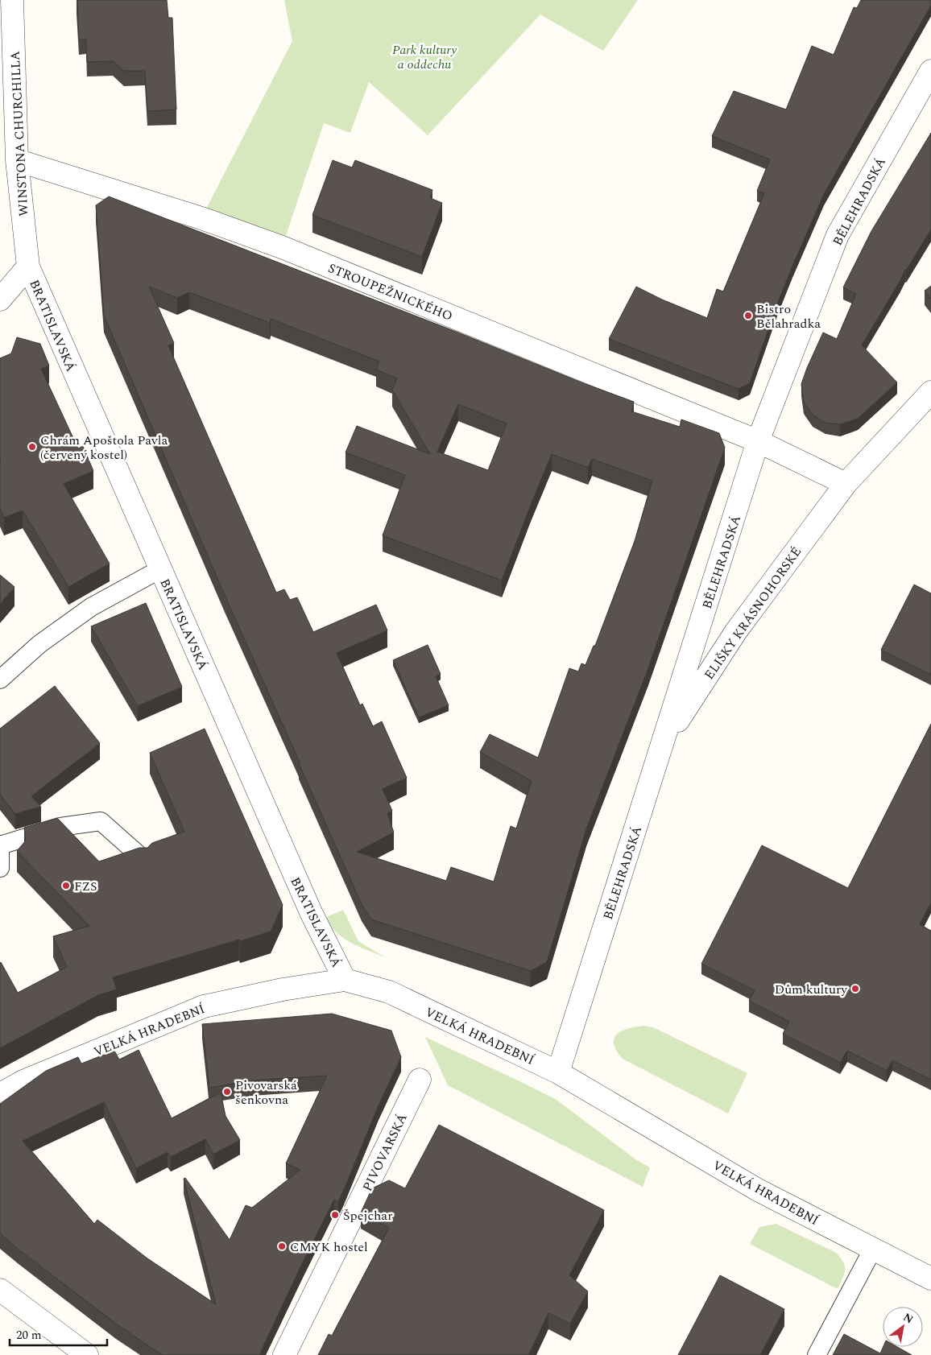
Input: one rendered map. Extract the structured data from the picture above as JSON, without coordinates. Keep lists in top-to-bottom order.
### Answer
{
  "streets": {
    "street": [
      "WINSTONA CHURCHILLA",
      "BĚLEHRADSKÁ",
      "STROUPEŽNICKÉHO",
      "BRATISLAVSKÁ",
      "ELIŠKY KRÁSNOHORSKÉ",
      "VELKÁ HRADEBNÍ",
      "PIVOVARSKÁ"
    ]
  },
  "crossings": [
    ["WINSTONA CHURCHILLA", "STROUPEŽNICKÉHO"],
    ["WINSTONA CHURCHILLA", "BRATISLAVSKÁ"],
    ["BĚLEHRADSKÁ", "STROUPEŽNICKÉHO"],
    ["BĚLEHRADSKÁ", "ELIŠKY KRÁSNOHORSKÉ"],
    ["BĚLEHRADSKÁ", "VELKÁ HRADEBNÍ"],
    ["BRATISLAVSKÁ", "VELKÁ HRADEBNÍ"]
  ],
  "parks": ["Park kultury a oddechu"],
  "places": [
    "Bistro Bělahradka",
    "Chrám Apoštola Pavla (červený kostel)",
    "FZS",
    "Dům kultury",
    "Pivovarská šenkovna",
    "Špejchar",
    "CMYK hostel"
  ],
  "scale_bar": "20 m",
  "north": "top right"
}
